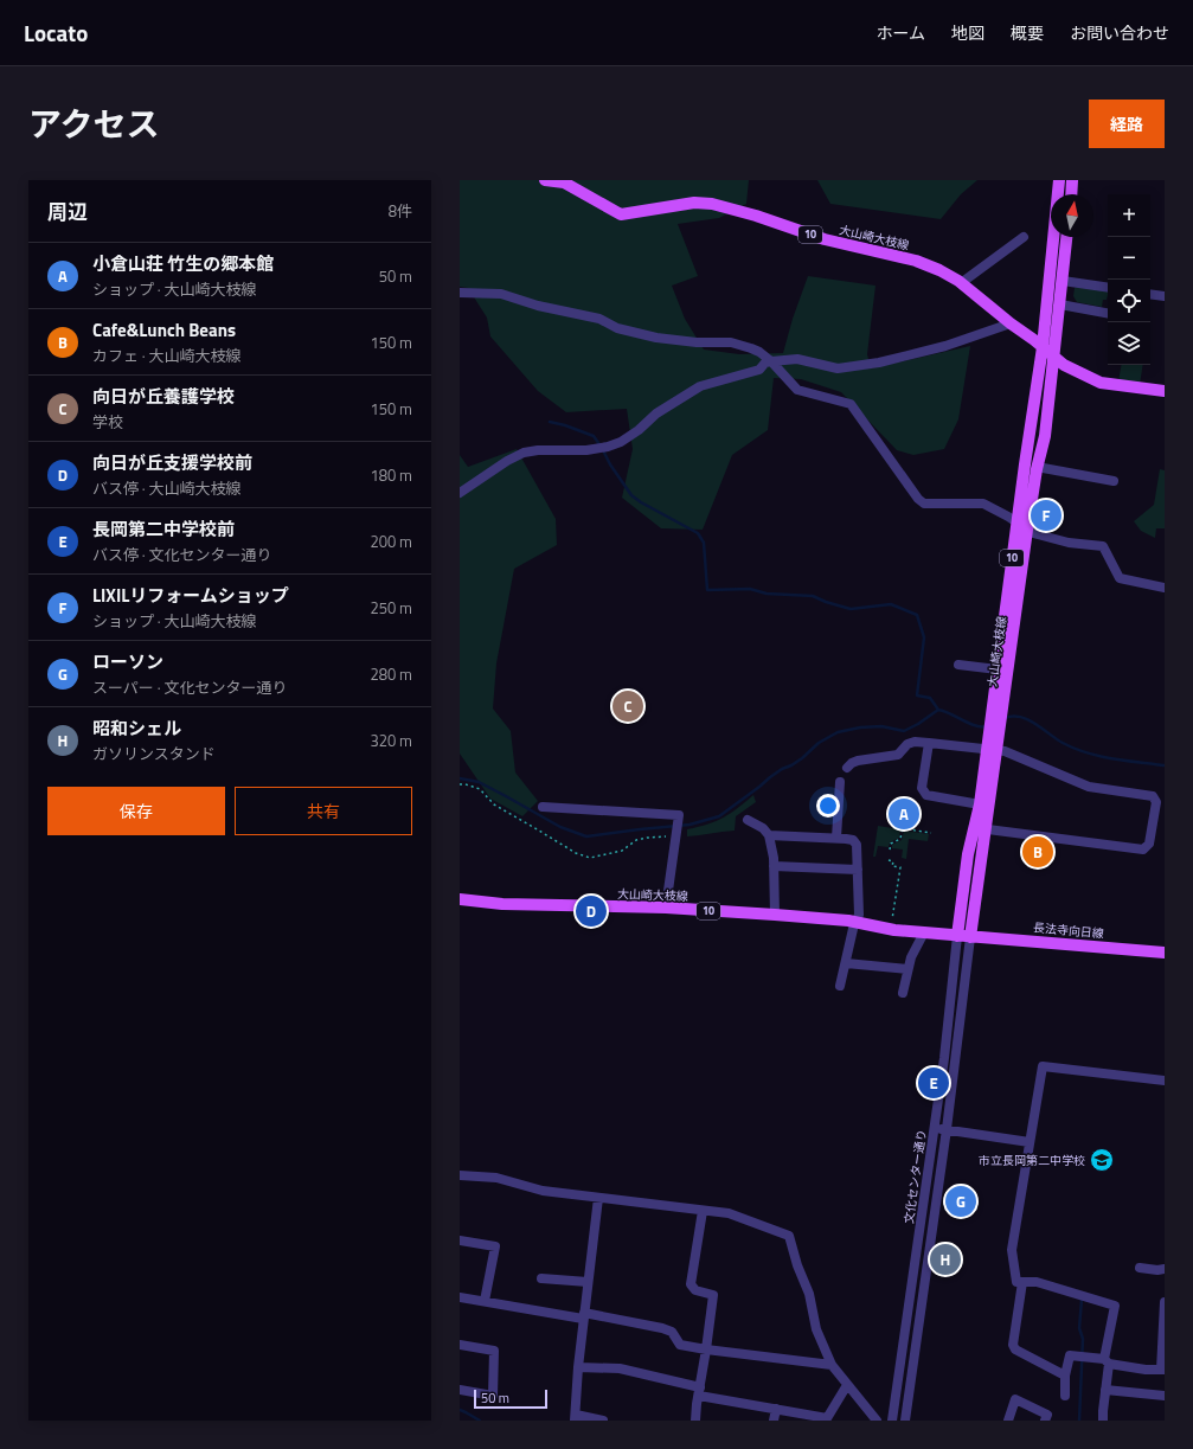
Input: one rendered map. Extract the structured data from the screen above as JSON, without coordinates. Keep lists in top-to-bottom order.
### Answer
{
  "streets": {
    "main road": ["10", "大山崎大枝線", "長法寺向日線"],
    "street": ["文化センター通り"]
  },
  "crossings": [
    ["大山崎大枝線", "長法寺向日線"],
    ["大山崎大枝線", "文化センター通り"],
    ["長法寺向日線", "文化センター通り"]
  ],
  "places": {
    "school or university": ["市立長岡第二中学校"]
  },
  "scale_bar": "50 m",
  "north": "top",
  "page": {
    "header": "Locato",
    "nav": [
      "ホーム",
      "地図",
      "概要",
      "お問い合わせ"
    ],
    "title": "アクセス",
    "buttons": [
      "経路",
      ["保存", "共有"]
    ],
    "heading": ["周辺", "8件"],
    "map_buttons": ["+", "−"],
    "list": [
      {
        "mark": "A",
        "name": "小倉山荘 竹生の郷本館",
        "note": "ショップ · 大山崎大枝線",
        "value": "50 m"
      },
      {
        "mark": "B",
        "name": "Cafe&Lunch Beans",
        "note": "カフェ · 大山崎大枝線",
        "value": "150 m"
      },
      {
        "mark": "C",
        "name": "向日が丘養護学校",
        "note": "学校",
        "value": "150 m"
      },
      {
        "mark": "D",
        "name": "向日が丘支援学校前",
        "note": "バス停 · 大山崎大枝線",
        "value": "180 m"
      },
      {
        "mark": "E",
        "name": "長岡第二中学校前",
        "note": "バス停 · 文化センター通り",
        "value": "200 m"
      },
      {
        "mark": "F",
        "name": "LIXILリフォームショップ",
        "note": "ショップ · 大山崎大枝線",
        "value": "250 m"
      },
      {
        "mark": "G",
        "name": "ローソン",
        "note": "スーパー · 文化センター通り",
        "value": "280 m"
      },
      {
        "mark": "H",
        "name": "昭和シェル",
        "note": "ガソリンスタンド",
        "value": "320 m"
      }
    ],
    "pins": [
      "F",
      "C",
      "A",
      "B",
      "D",
      "E",
      "G",
      "H"
    ],
    "scale": "50 m"
  }
}
